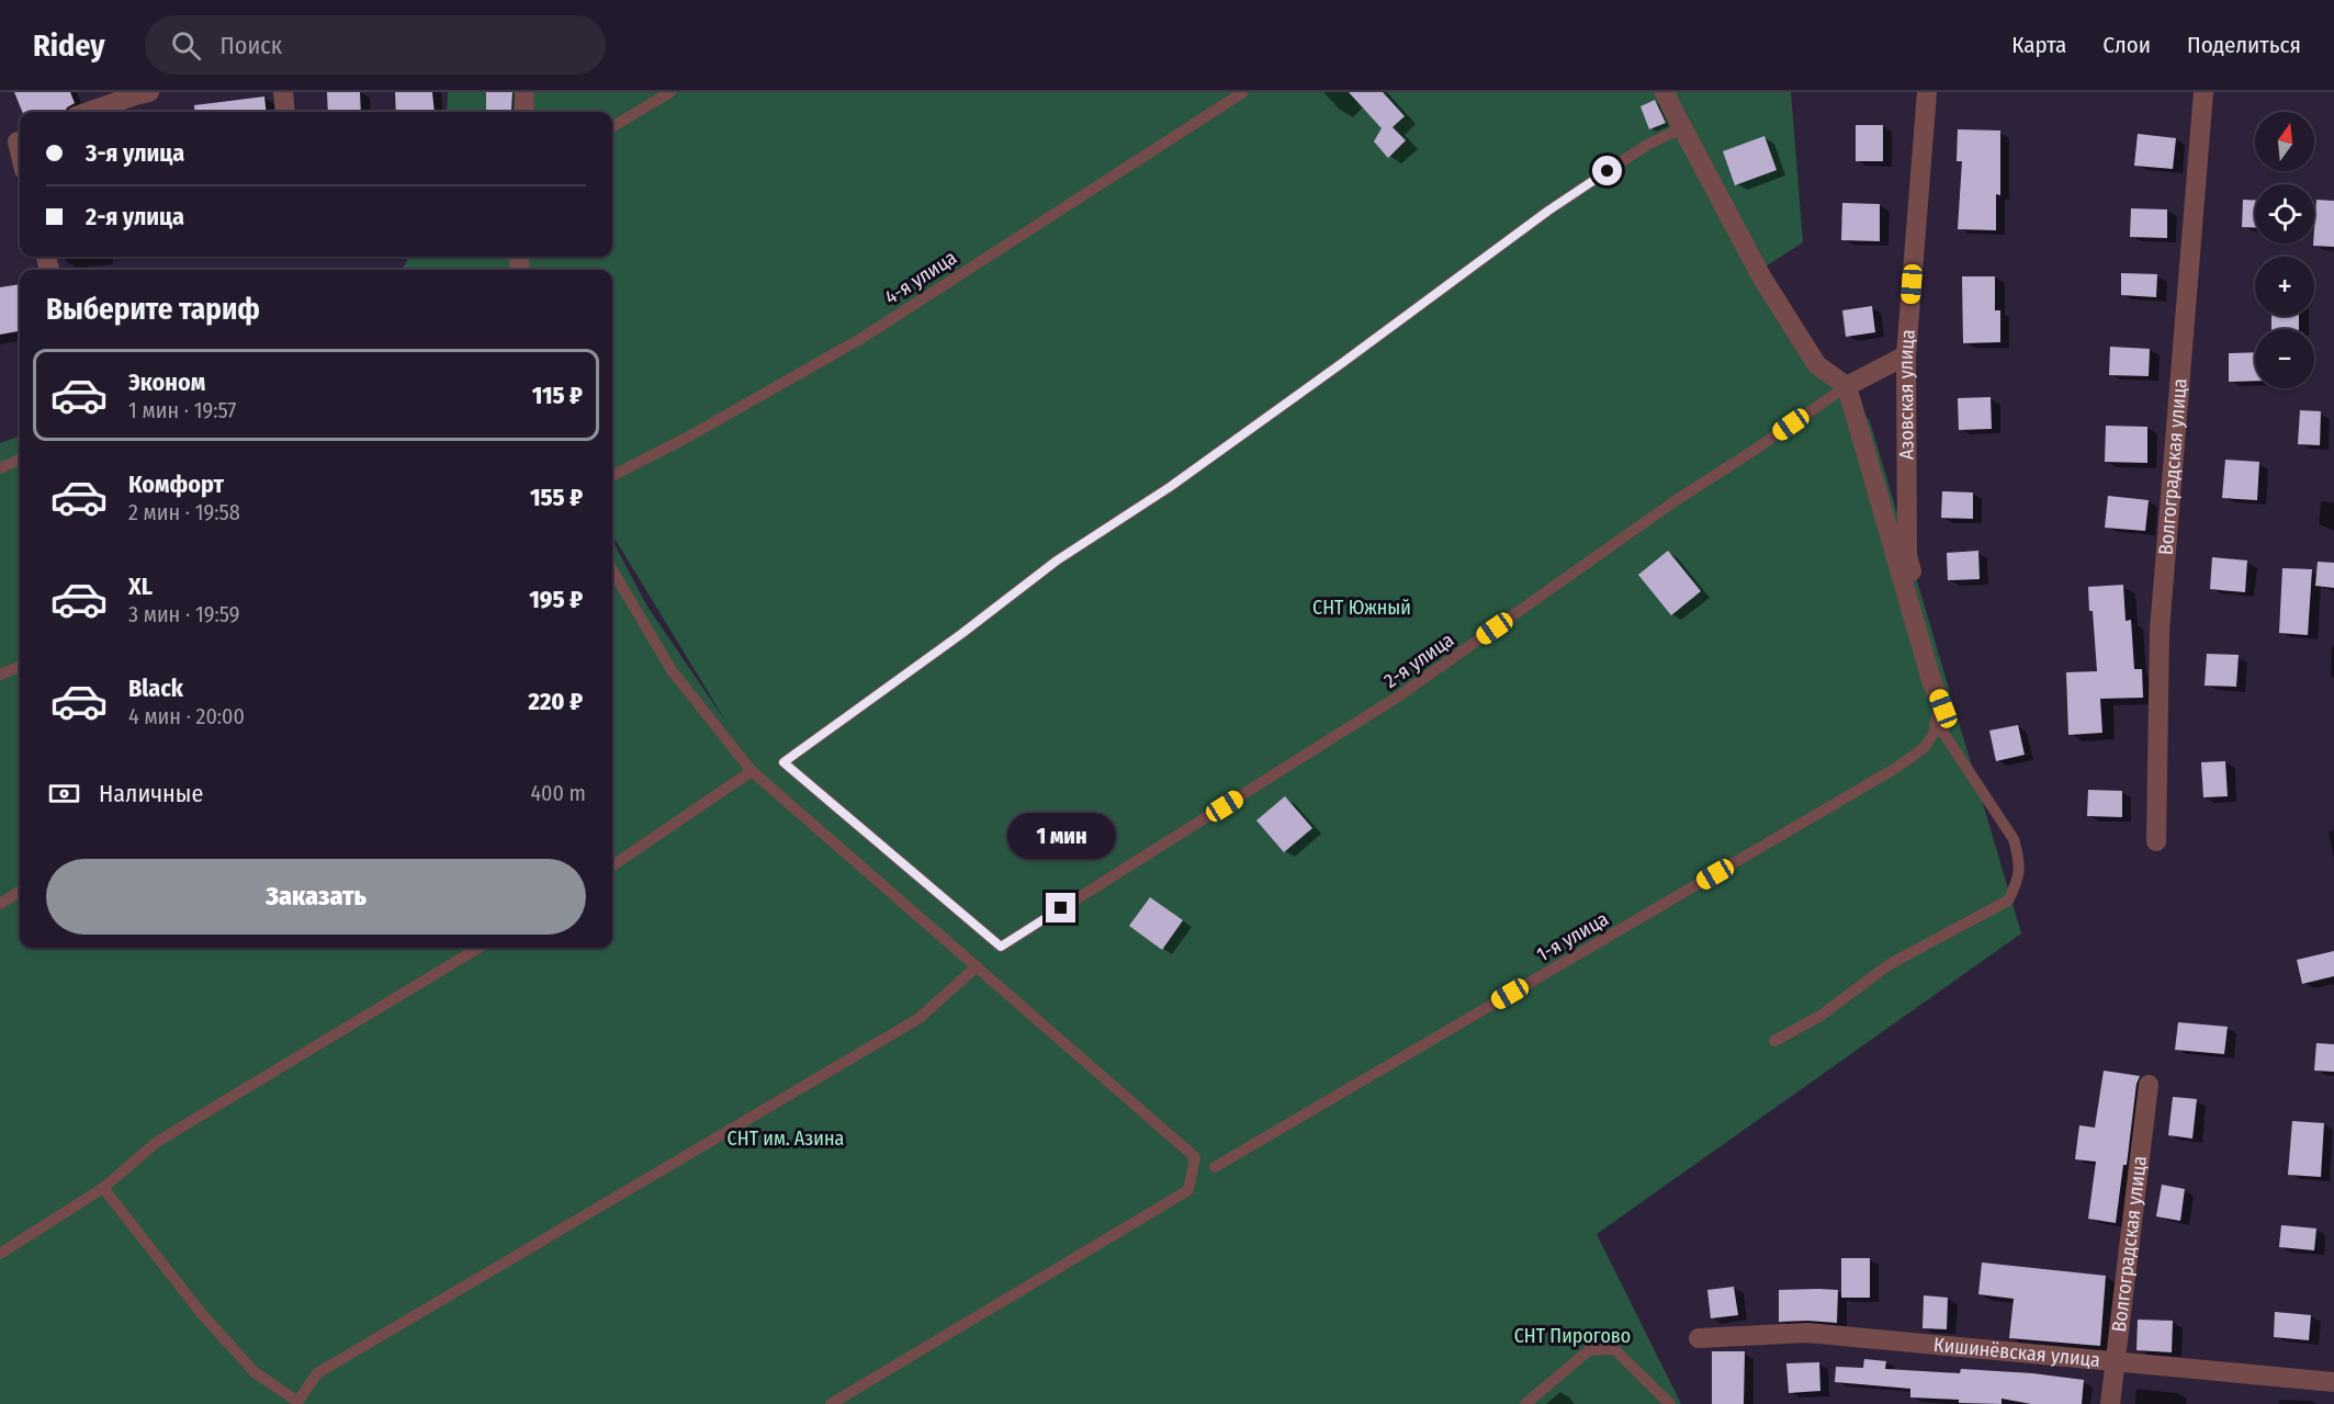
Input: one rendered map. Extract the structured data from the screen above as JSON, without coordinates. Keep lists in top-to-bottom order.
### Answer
{
  "streets": {
    "street": ["Азовская улица", "Волгоградская улица", "Кишинёвская улица"],
    "lane": ["4-я улица", "2-я улица", "1-я улица"]
  },
  "crossings": [
    ["Волгоградская улица", "Кишинёвская улица"]
  ],
  "parks": ["СНТ Южный", "СНТ им. Азина", "СНТ Пирогово"],
  "north": "top",
  "page": {
    "header": "Ridey",
    "search": "Поиск",
    "nav": ["Карта", "Слои", "Поделиться"],
    "map_buttons": ["+", "−"],
    "banner": ["3-я улица", "2-я улица"],
    "heading": "Выберите тариф",
    "list": [
      {
        "name": "Эконом",
        "note": "1 мин · 19:57",
        "value": "115 ₽"
      },
      {
        "name": "Комфорт",
        "note": "2 мин · 19:58",
        "value": "155 ₽"
      },
      {
        "name": "XL",
        "note": "3 мин · 19:59",
        "value": "195 ₽"
      },
      {
        "name": "Black",
        "note": "4 мин · 20:00",
        "value": "220 ₽"
      }
    ],
    "pay": ["Наличные", "400 m"],
    "bubble": "1 мин",
    "buttons": "Заказать"
  }
}
